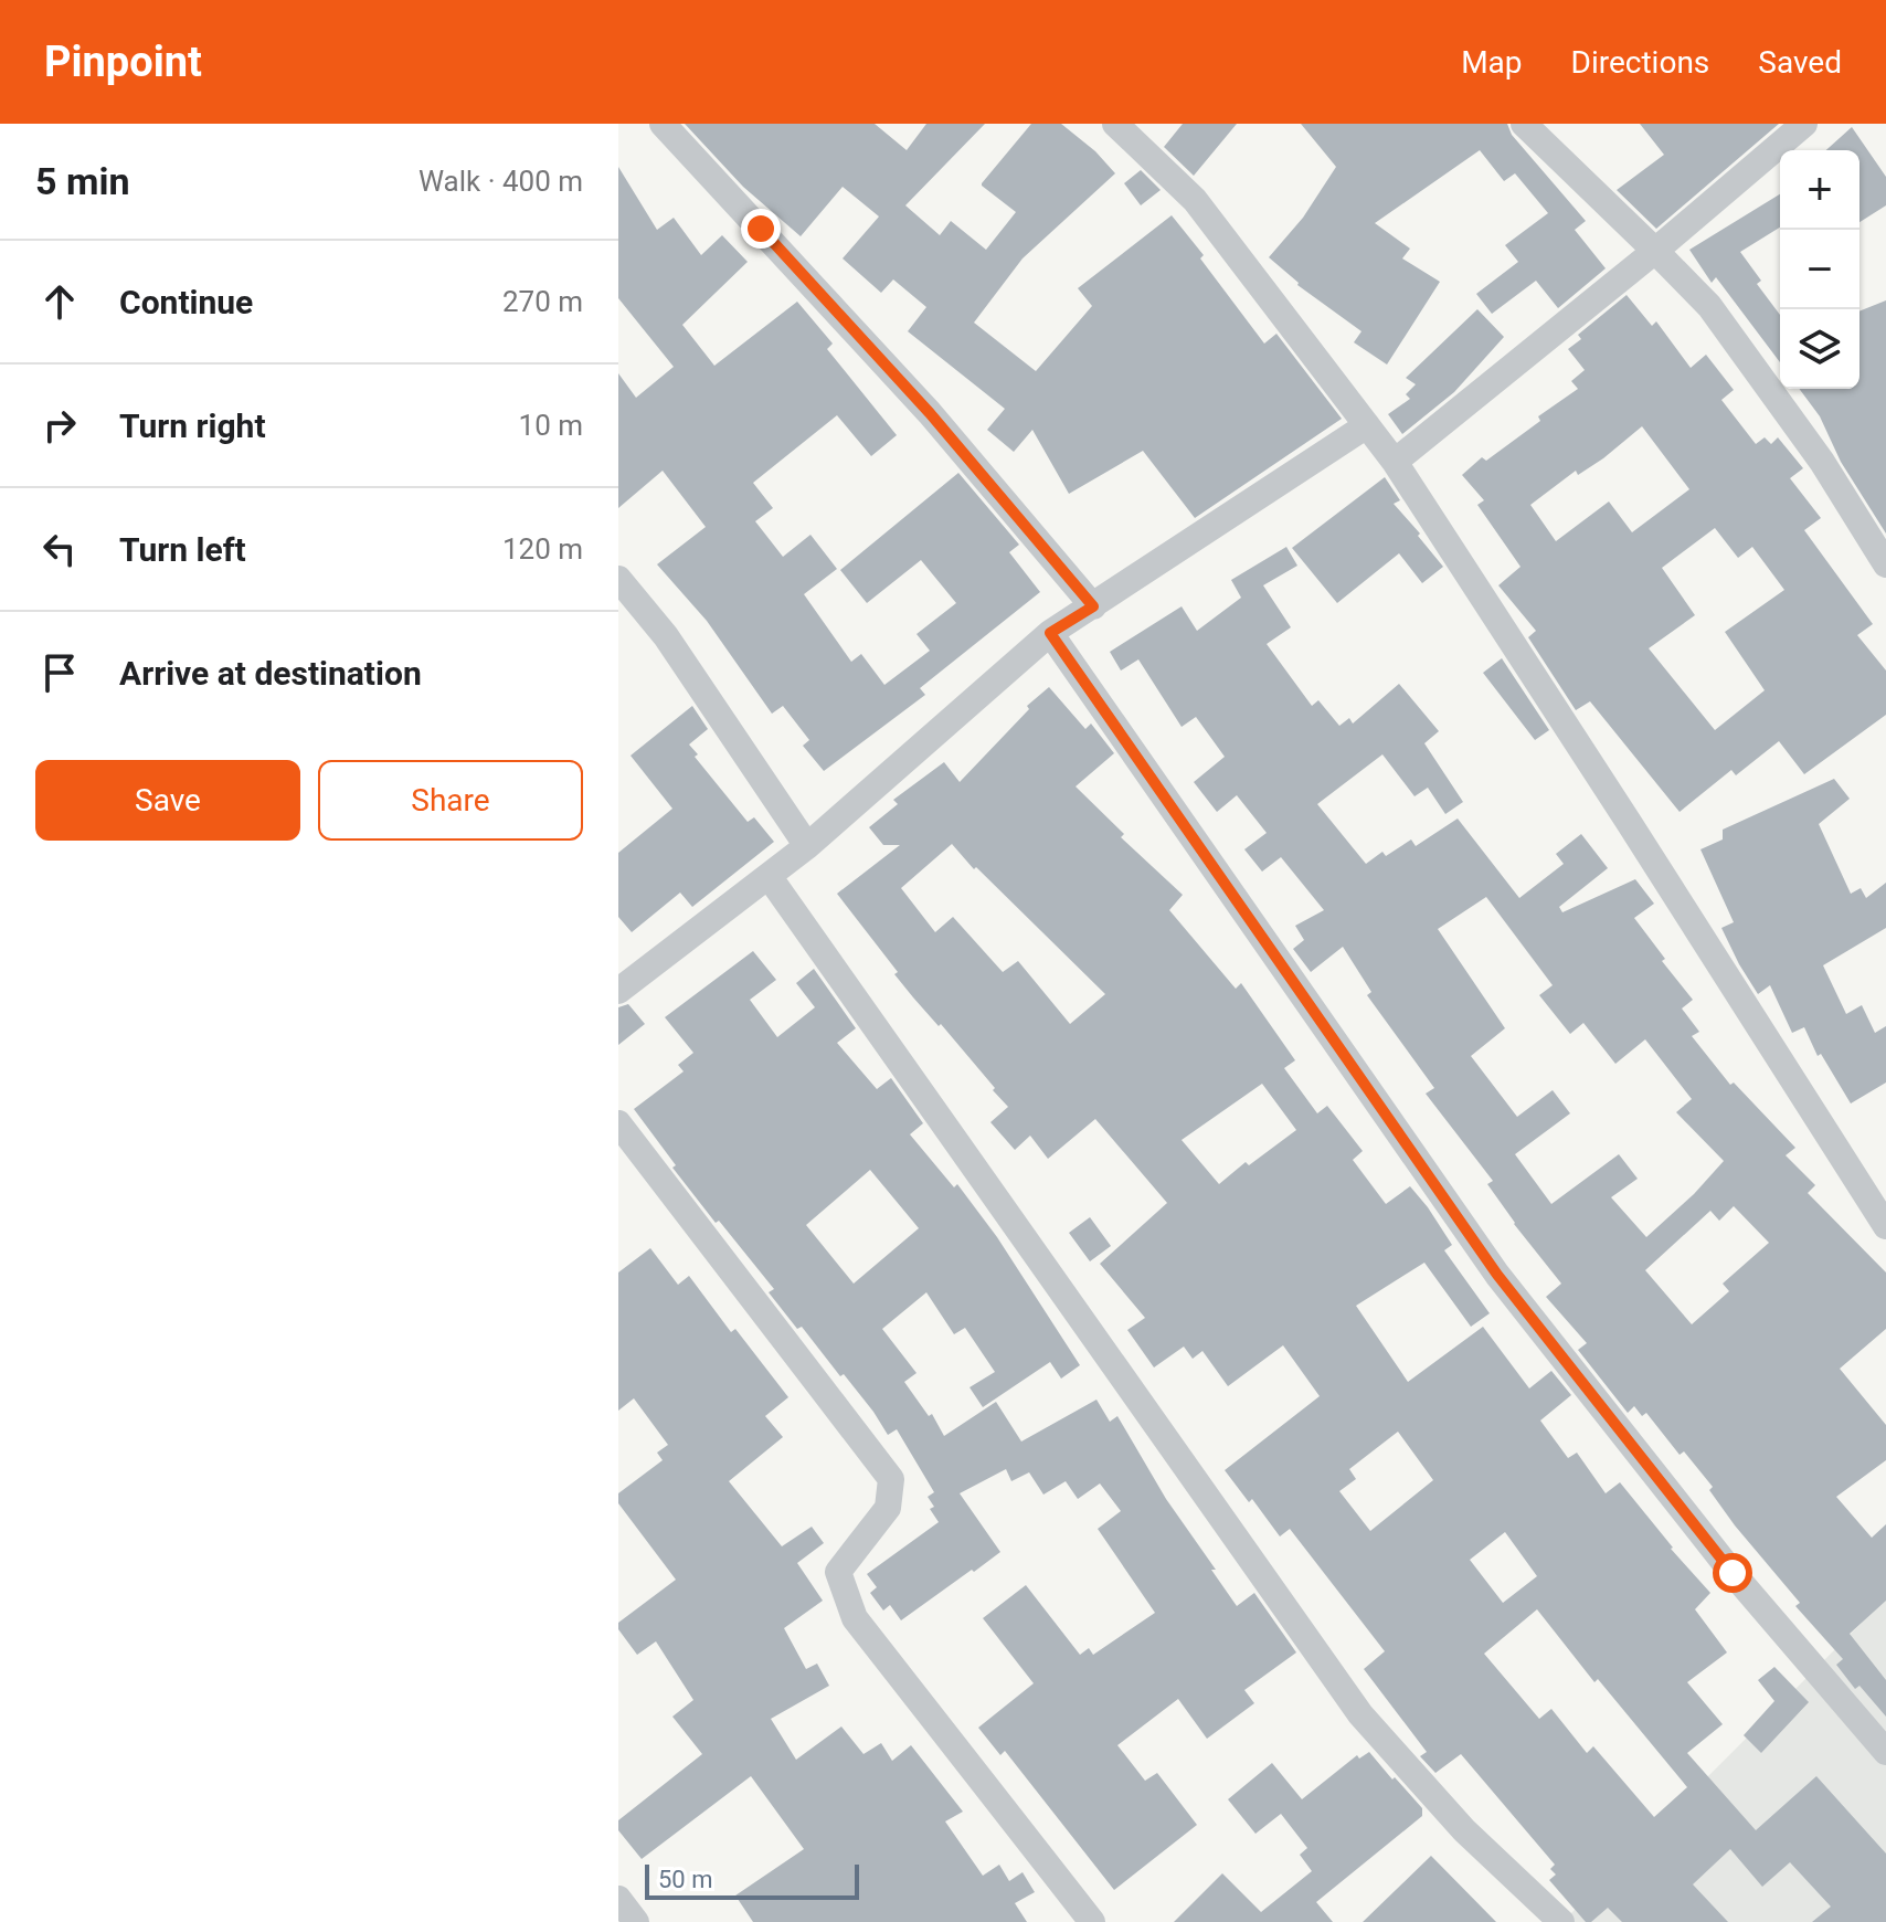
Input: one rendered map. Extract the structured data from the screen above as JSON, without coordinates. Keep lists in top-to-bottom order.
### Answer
{
  "scale_bar": "50 m",
  "page": {
    "header": "Pinpoint",
    "nav": ["Map", "Directions", "Saved"],
    "heading": ["5 min", "Walk · 400 m"],
    "map_buttons": ["+", "−"],
    "list": [
      ["Continue", "270 m"],
      ["Turn right", "10 m"],
      ["Turn left", "120 m"],
      "Arrive at destination"
    ],
    "buttons": ["Save", "Share"],
    "scale": "50 m"
  }
}
